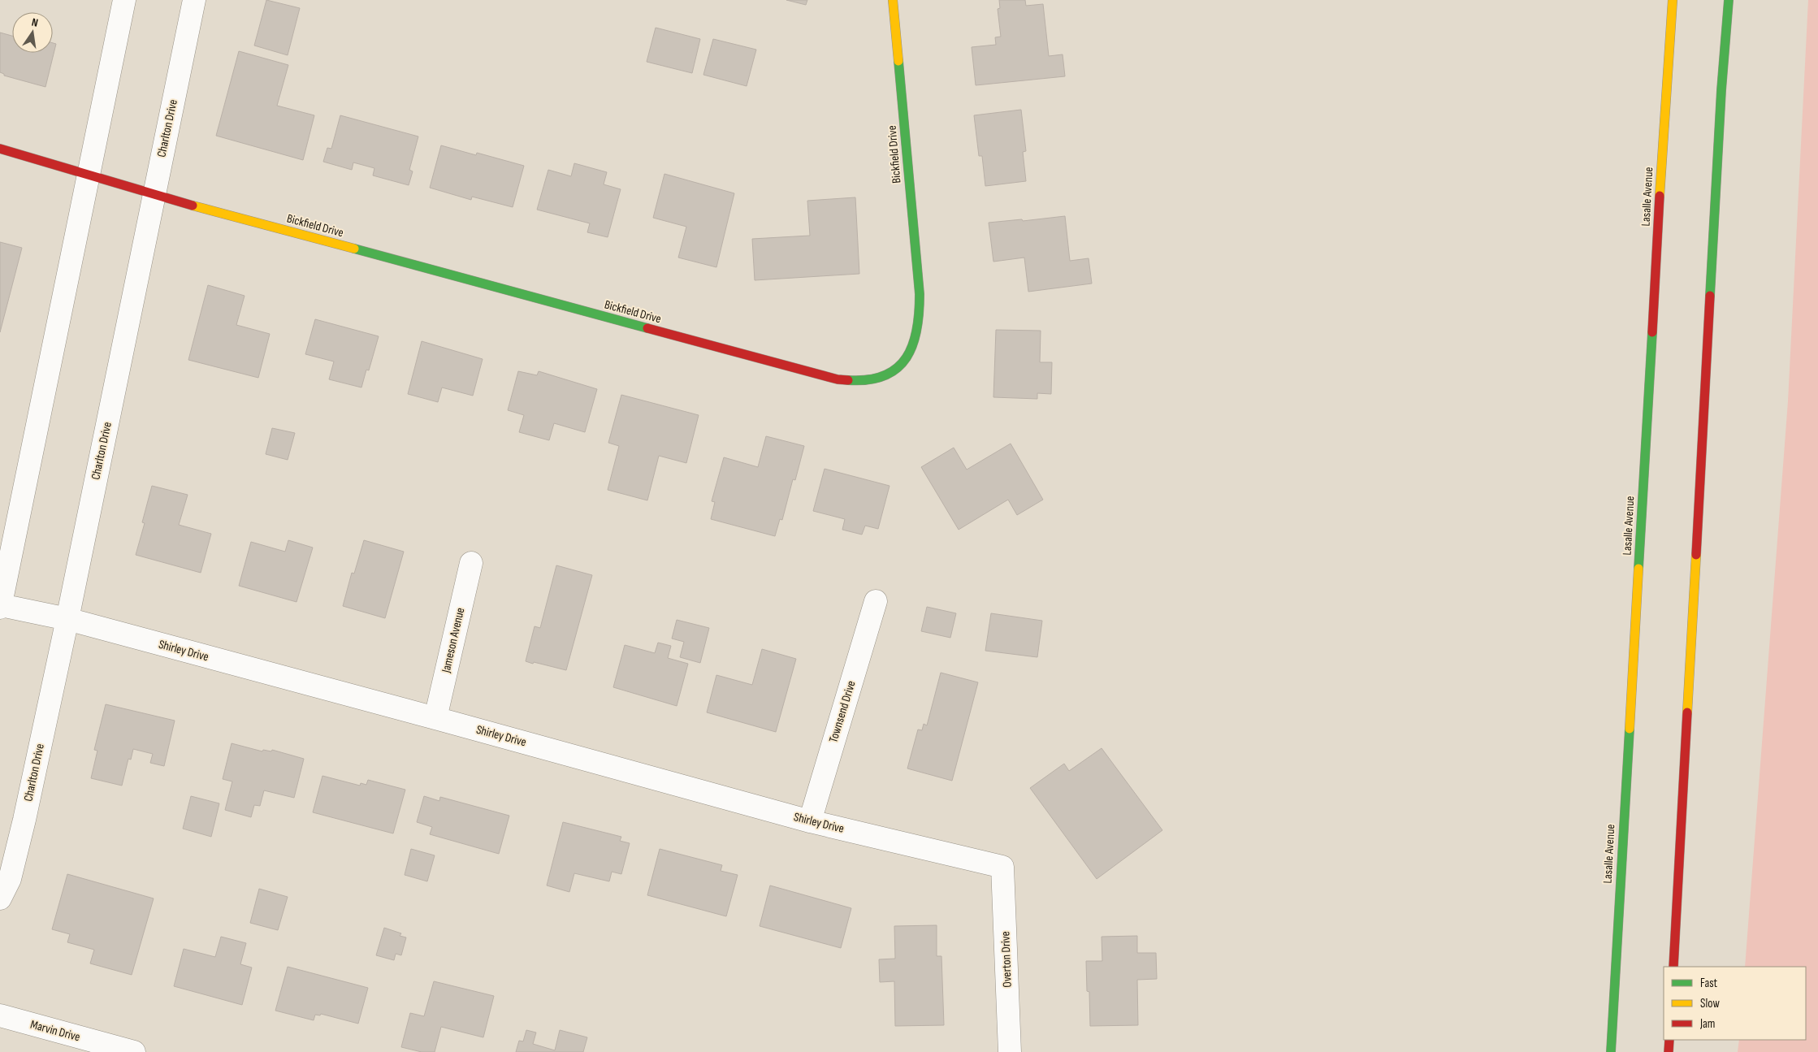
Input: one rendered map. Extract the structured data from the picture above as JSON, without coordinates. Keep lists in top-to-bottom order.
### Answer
{
  "streets": {
    "main road": ["Bickfield Drive", "Lasalle Avenue"],
    "street": [
      "Charlton Drive",
      "Jameson Avenue",
      "Shirley Drive",
      "Townsend Drive",
      "Overton Drive",
      "Marvin Drive"
    ]
  },
  "crossings": [
    ["Charlton Drive", "Bickfield Drive"],
    ["Charlton Drive", "Shirley Drive"],
    ["Jameson Avenue", "Shirley Drive"],
    ["Shirley Drive", "Townsend Drive"],
    ["Shirley Drive", "Overton Drive"]
  ],
  "legend": ["Fast", "Slow", "Jam"],
  "north": "top"
}
